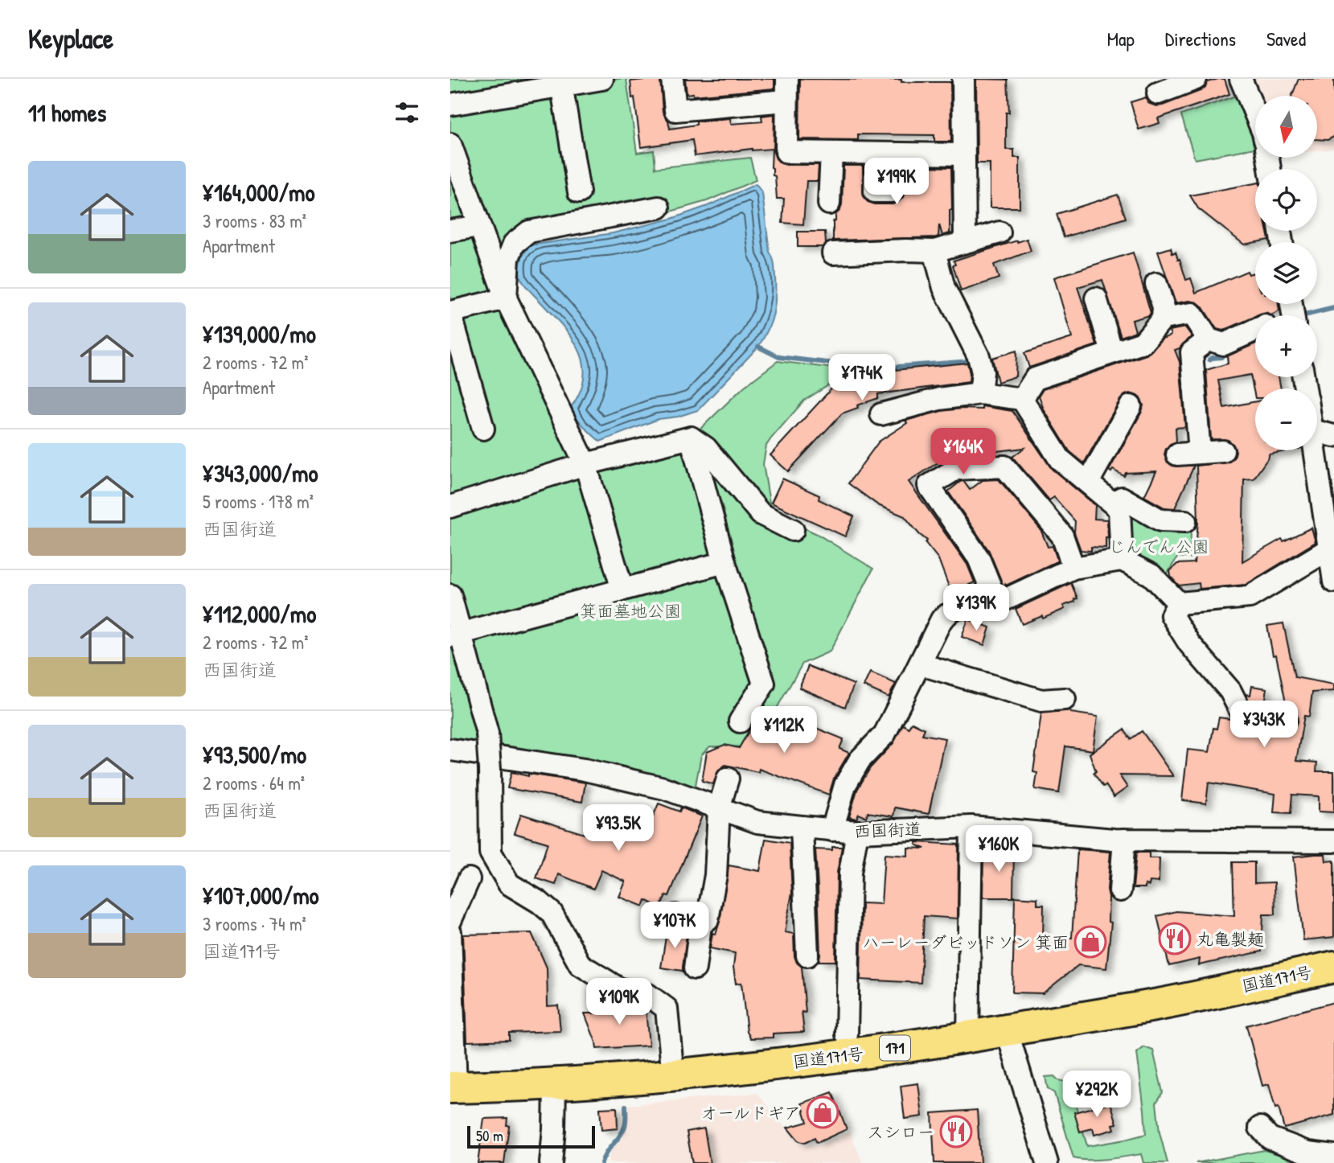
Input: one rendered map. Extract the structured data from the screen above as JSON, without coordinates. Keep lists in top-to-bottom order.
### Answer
{
  "streets": {
    "highway": ["国道171号", "171"],
    "street": ["西国街道"]
  },
  "parks": ["じんでん公園", "箕面墓地公園"],
  "places": {
    "restaurant": ["丸亀製麺", "スシロー"],
    "shop": ["ハーレーダビッドソン 箕面", "オールドギア"]
  },
  "scale_bar": "50 m",
  "north": "bottom",
  "page": {
    "header": "Keyplace",
    "nav": ["Map", "Directions", "Saved"],
    "heading": "11 homes",
    "map_buttons": ["+", "−"],
    "list": [
      {
        "name": "¥164,000/mo",
        "note": "3 rooms · 83 m² · Apartment"
      },
      {
        "name": "¥139,000/mo",
        "note": "2 rooms · 72 m² · Apartment"
      },
      {
        "name": "¥343,000/mo",
        "note": "5 rooms · 178 m² · 西国街道"
      },
      {
        "name": "¥112,000/mo",
        "note": "2 rooms · 72 m² · 西国街道"
      },
      {
        "name": "¥93,500/mo",
        "note": "2 rooms · 64 m² · 西国街道"
      },
      {
        "name": "¥107,000/mo",
        "note": "3 rooms · 74 m² · 国道171号"
      }
    ],
    "price": [
      "¥199K",
      "¥174K",
      "¥164K",
      "¥139K",
      "¥343K",
      "¥112K",
      "¥93.5K",
      "¥160K",
      "¥107K",
      "¥109K",
      "¥292K"
    ],
    "scale": "50 m"
  }
}
